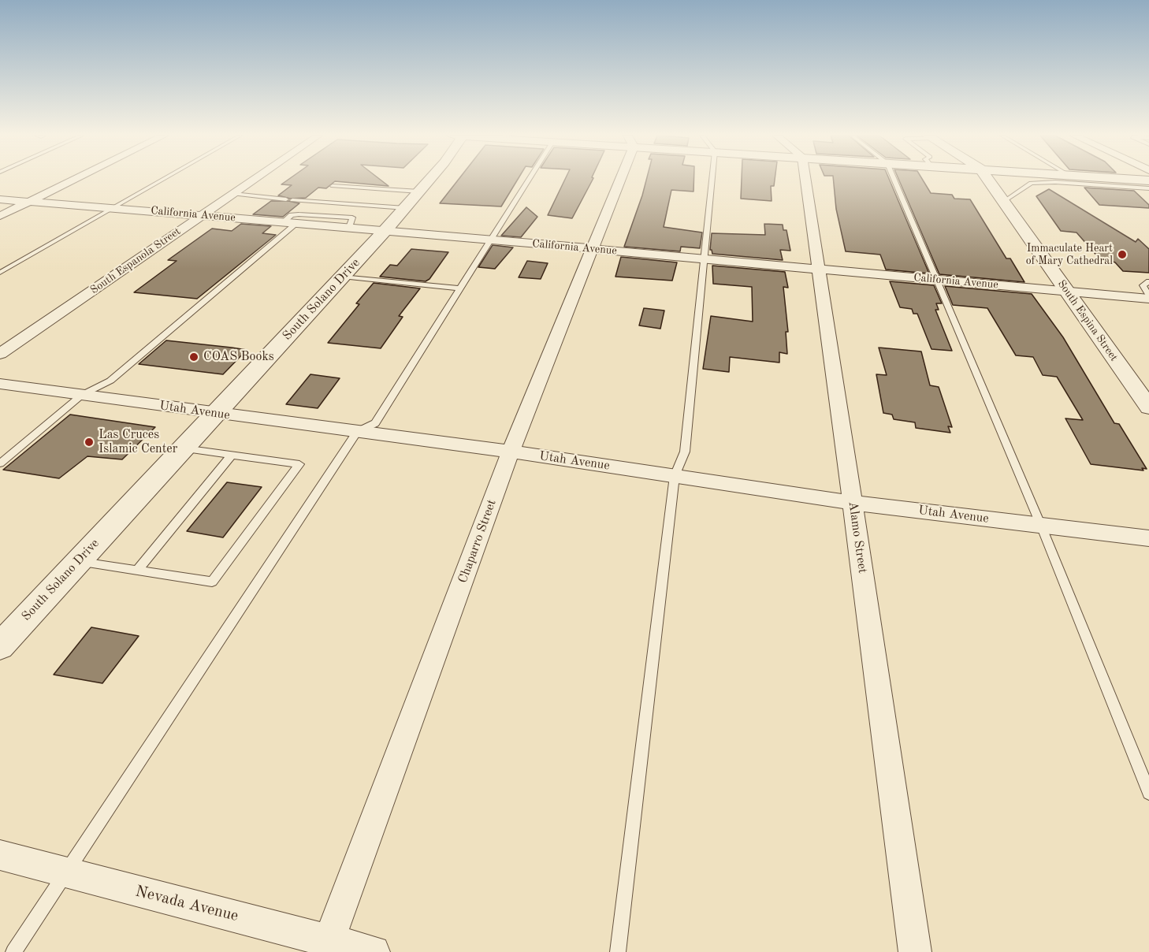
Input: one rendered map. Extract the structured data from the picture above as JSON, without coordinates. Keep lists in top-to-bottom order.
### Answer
{
  "streets": {
    "street": [
      "California Avenue",
      "South Espanola Street",
      "South Solano Drive",
      "South Espina Street",
      "Utah Avenue",
      "Alamo Street",
      "Chaparro Street",
      "Nevada Avenue"
    ]
  },
  "crossings": [
    ["California Avenue", "South Espanola Street"],
    ["California Avenue", "South Solano Drive"],
    ["California Avenue", "South Espina Street"],
    ["California Avenue", "Alamo Street"],
    ["California Avenue", "Chaparro Street"],
    ["South Solano Drive", "Utah Avenue"],
    ["Utah Avenue", "Alamo Street"],
    ["Utah Avenue", "Chaparro Street"],
    ["Chaparro Street", "Nevada Avenue"]
  ],
  "places": ["Immaculate Heart of Mary Cathedral", "COAS Books", "Las Cruces Islamic Center"]
}
